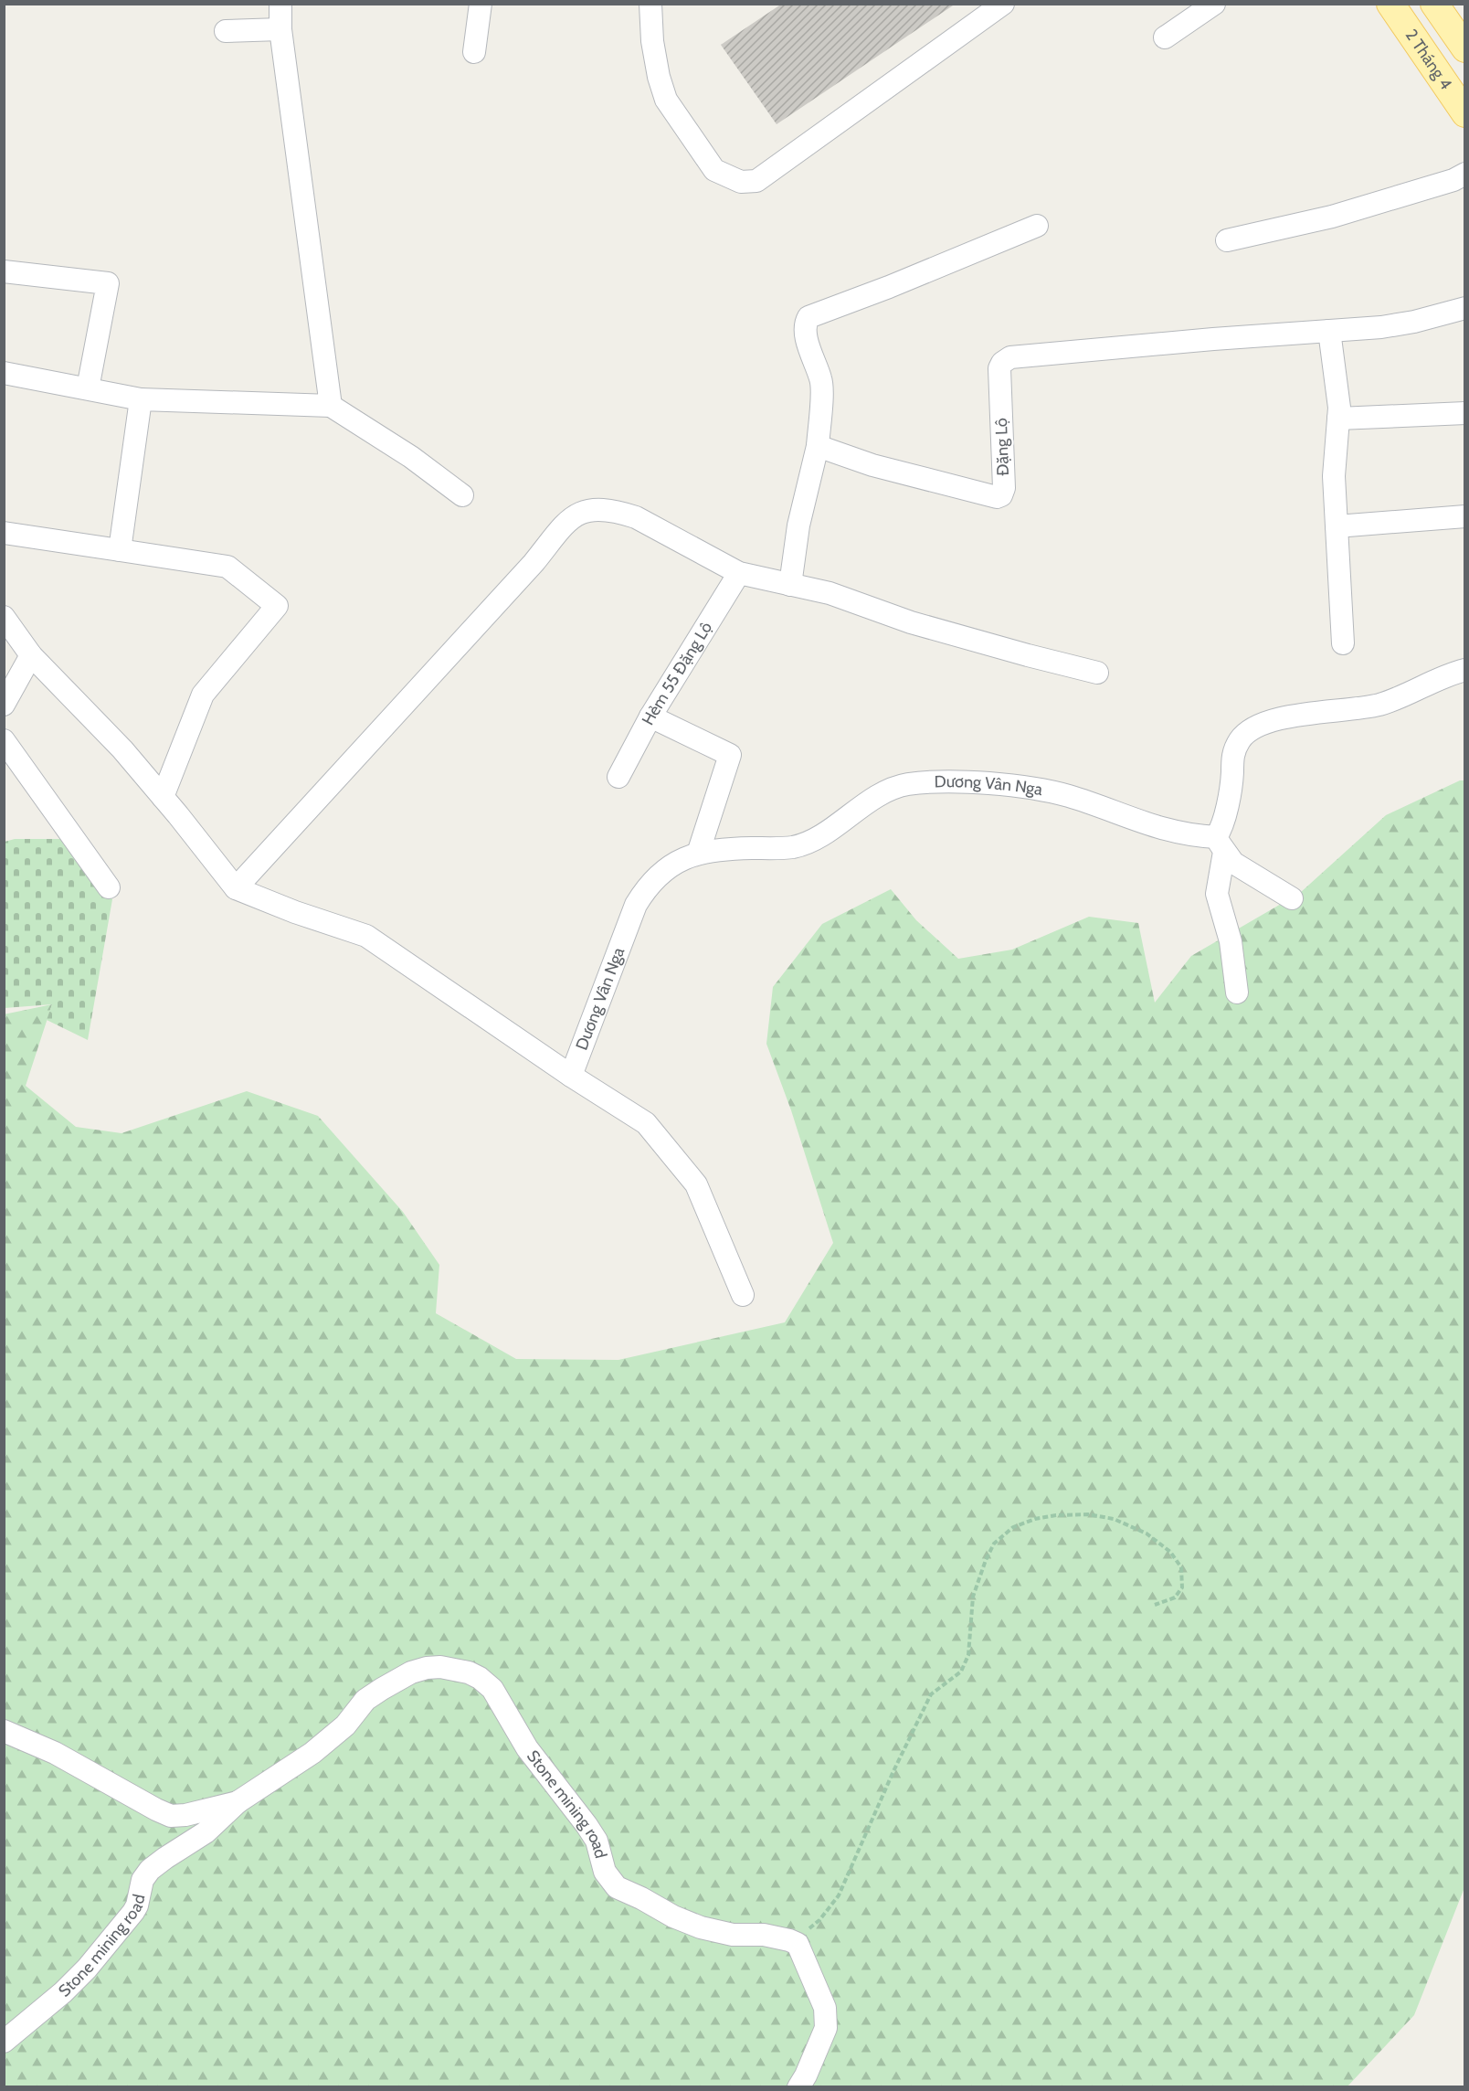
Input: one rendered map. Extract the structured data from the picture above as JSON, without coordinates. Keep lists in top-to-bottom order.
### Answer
{
  "streets": {
    "main road": ["2 Tháng 4"],
    "street": [
      "Đặng Lộ",
      "Hẻm 55 Đặng Lộ",
      "Dương Vân Nga",
      "Stone mining road"
    ]
  }
}
